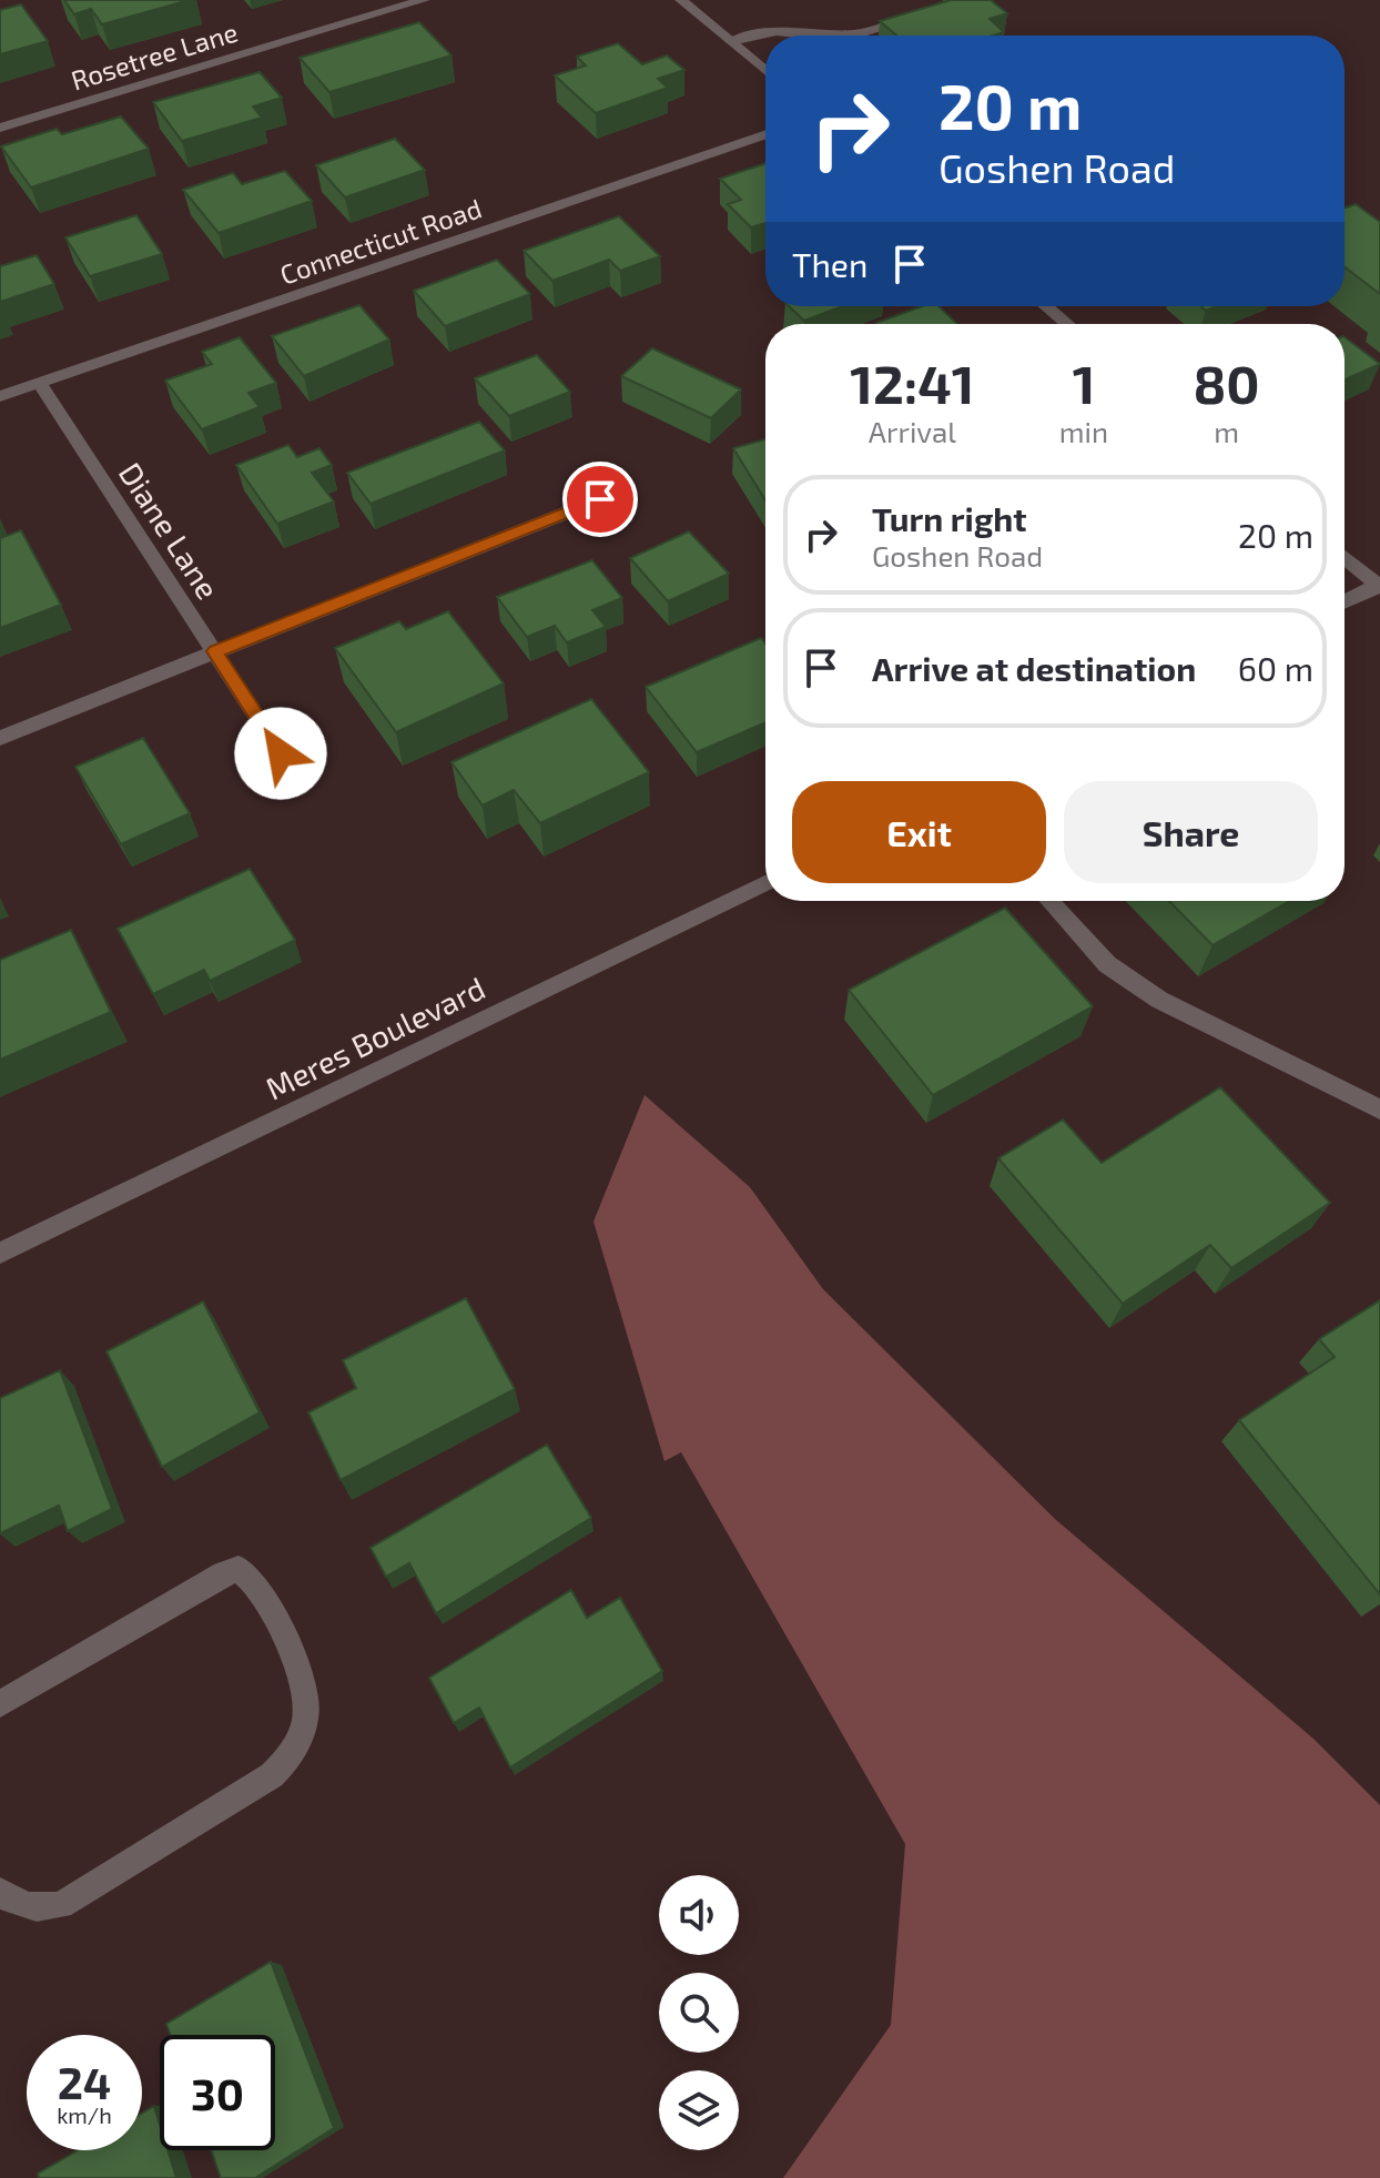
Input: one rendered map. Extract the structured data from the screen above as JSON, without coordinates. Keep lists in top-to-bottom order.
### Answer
{
  "streets": {
    "street": [
      "Rosetree Lane",
      "Connecticut Road",
      "Diane Lane",
      "Meres Boulevard"
    ]
  },
  "crossings": [
    ["Connecticut Road", "Diane Lane"]
  ],
  "page": {
    "turn": ["20 m", "Goshen Road"],
    "then": "Then",
    "eta": [
      "12:41",
      "Arrival",
      "1",
      "min",
      "80",
      "m"
    ],
    "list": [
      {
        "name": "Turn right",
        "note": "Goshen Road",
        "value": "20 m"
      },
      {
        "name": "Arrive at destination",
        "value": "60 m"
      }
    ],
    "buttons": ["Exit", "Share"],
    "speed": "24 km/h",
    "limit": "30"
  }
}
